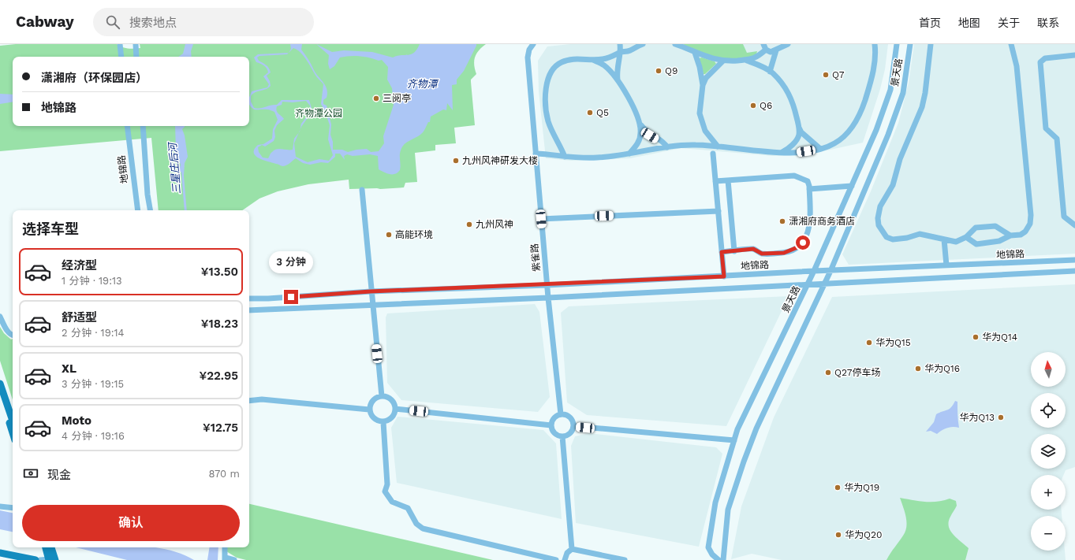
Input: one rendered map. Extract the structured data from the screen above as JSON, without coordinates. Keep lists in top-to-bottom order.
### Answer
{
  "streets": {
    "street": ["景天路", "地锦路", "紫雀路"]
  },
  "crossings": [
    ["景天路", "地锦路"],
    ["地锦路", "紫雀路"]
  ],
  "water": ["齐物潭", "三星庄后河"],
  "parks": ["齐物潭公园"],
  "places": [
    "Q9",
    "Q7",
    "三阅亭",
    "Q6",
    "Q5",
    "九州风神研发大楼",
    "潇湘府商务酒店",
    "九州风神",
    "高能环境",
    "华为Q14",
    "华为Q15",
    "华为Q16",
    "Q27停车场",
    "华为Q13",
    "华为Q19",
    "华为Q20"
  ],
  "north": "top",
  "page": {
    "header": "Cabway",
    "search": "搜索地点",
    "nav": [
      "首页",
      "地图",
      "关于",
      "联系"
    ],
    "banner": ["潇湘府（环保园店）", "地锦路"],
    "heading": "选择车型",
    "list": [
      {
        "name": "经济型",
        "note": "1 分钟 · 19:13",
        "value": "¥13.50"
      },
      {
        "name": "舒适型",
        "note": "2 分钟 · 19:14",
        "value": "¥18.23"
      },
      {
        "name": "XL",
        "note": "3 分钟 · 19:15",
        "value": "¥22.95"
      },
      {
        "name": "Moto",
        "note": "4 分钟 · 19:16",
        "value": "¥12.75"
      }
    ],
    "bubble": "3 分钟",
    "map_buttons": ["+", "−"],
    "pay": ["现金", "870 m"],
    "buttons": "确认"
  }
}
